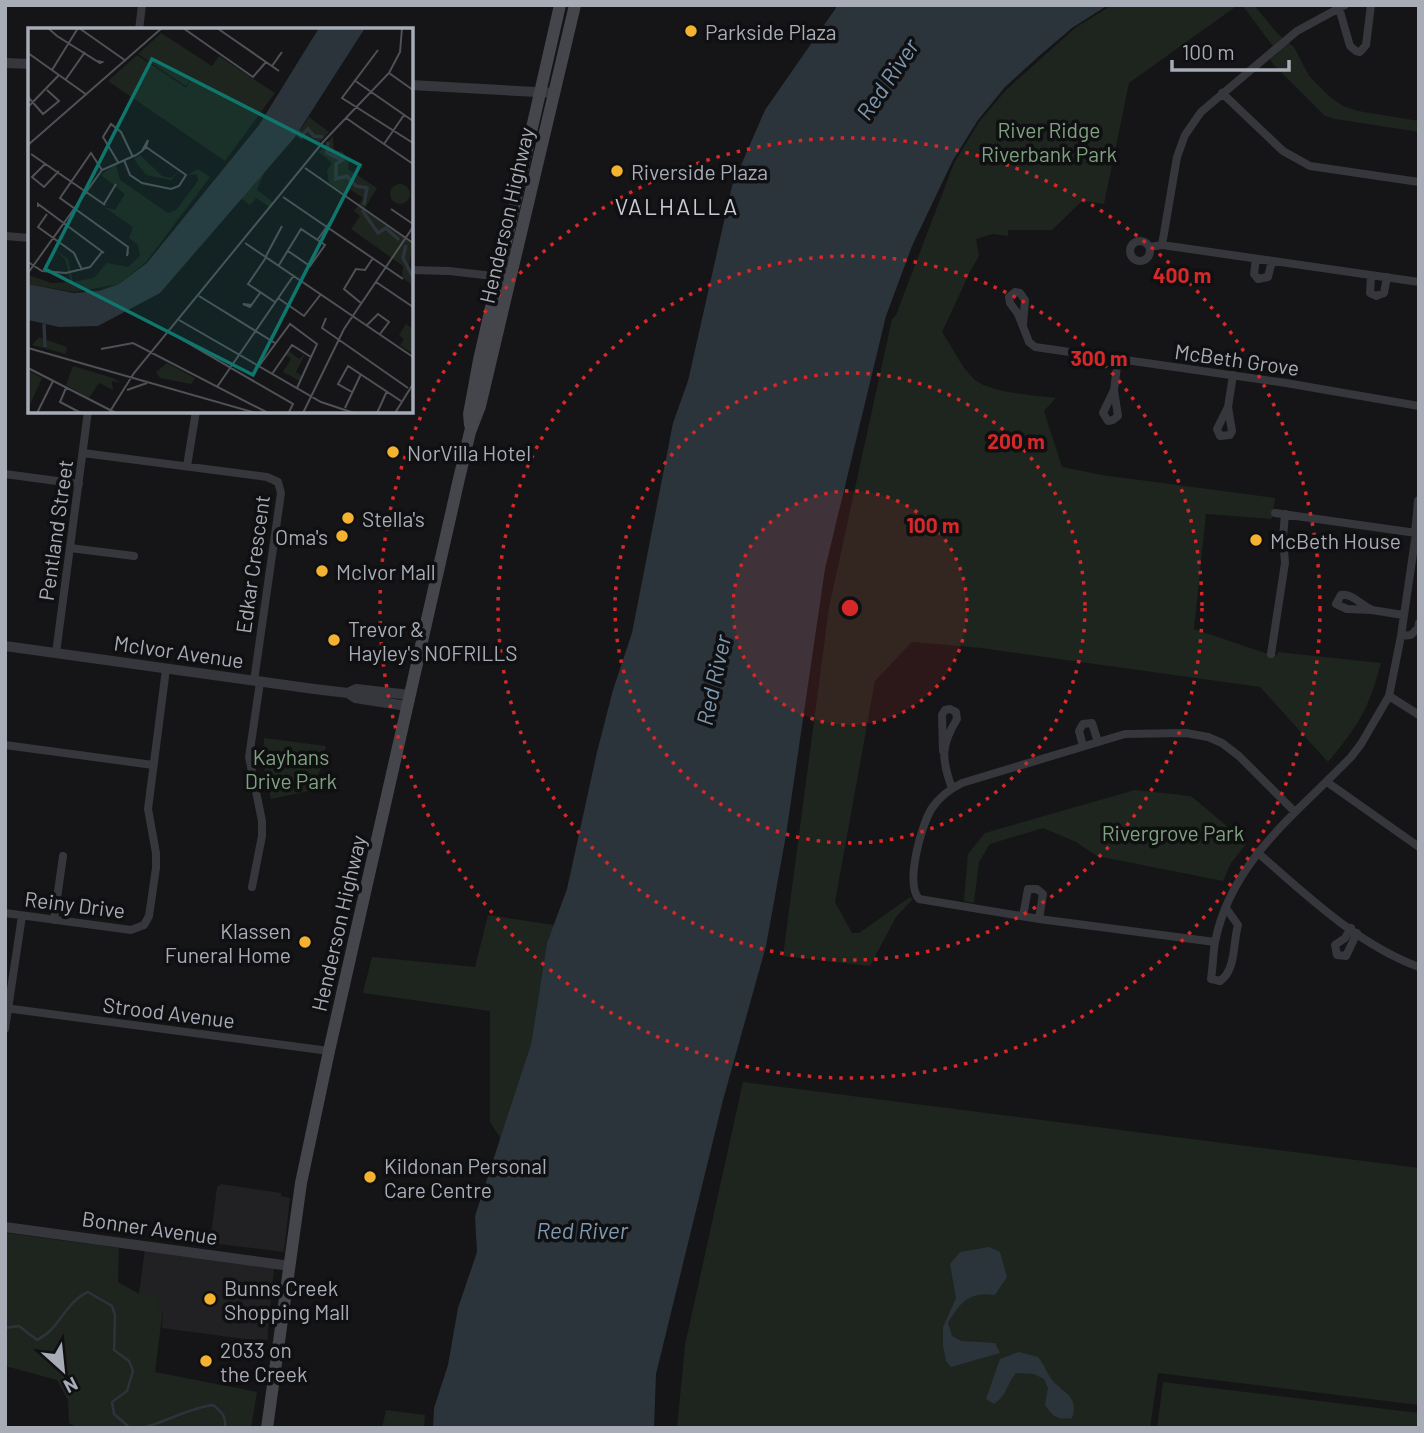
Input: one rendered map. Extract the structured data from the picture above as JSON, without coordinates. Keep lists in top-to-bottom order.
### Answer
{
  "streets": {
    "main road": ["Henderson Highway"],
    "street": [
      "McBeth Grove",
      "Pentland Street",
      "Edkar Crescent",
      "McIvor Avenue",
      "Reiny Drive",
      "Strood Avenue",
      "Bonner Avenue"
    ]
  },
  "crossings": [
    ["Henderson Highway", "McIvor Avenue"],
    ["Henderson Highway", "Strood Avenue"],
    ["Henderson Highway", "Bonner Avenue"],
    ["Pentland Street", "Edkar Crescent"],
    ["Pentland Street", "McIvor Avenue"],
    ["Edkar Crescent", "McIvor Avenue"],
    ["McIvor Avenue", "Reiny Drive"]
  ],
  "districts": ["VALHALLA"],
  "water": ["Red River"],
  "parks": ["River Ridge Riverbank Park", "Kayhans Drive Park", "Rivergrove Park"],
  "places": [
    "Parkside Plaza",
    "Riverside Plaza",
    "NorVilla Hotel",
    "Stella's",
    "Oma's",
    "McBeth House",
    "McIvor Mall",
    "Trevor & Hayley's NOFRILLS",
    "Klassen Funeral Home",
    "Kildonan Personal Care Centre",
    "Bunns Creek Shopping Mall",
    "2033 on the Creek"
  ],
  "scale_bar": "100 m",
  "north": "bottom right",
  "rings": [
    "400 m",
    "300 m",
    "200 m",
    "100 m"
  ]
}
